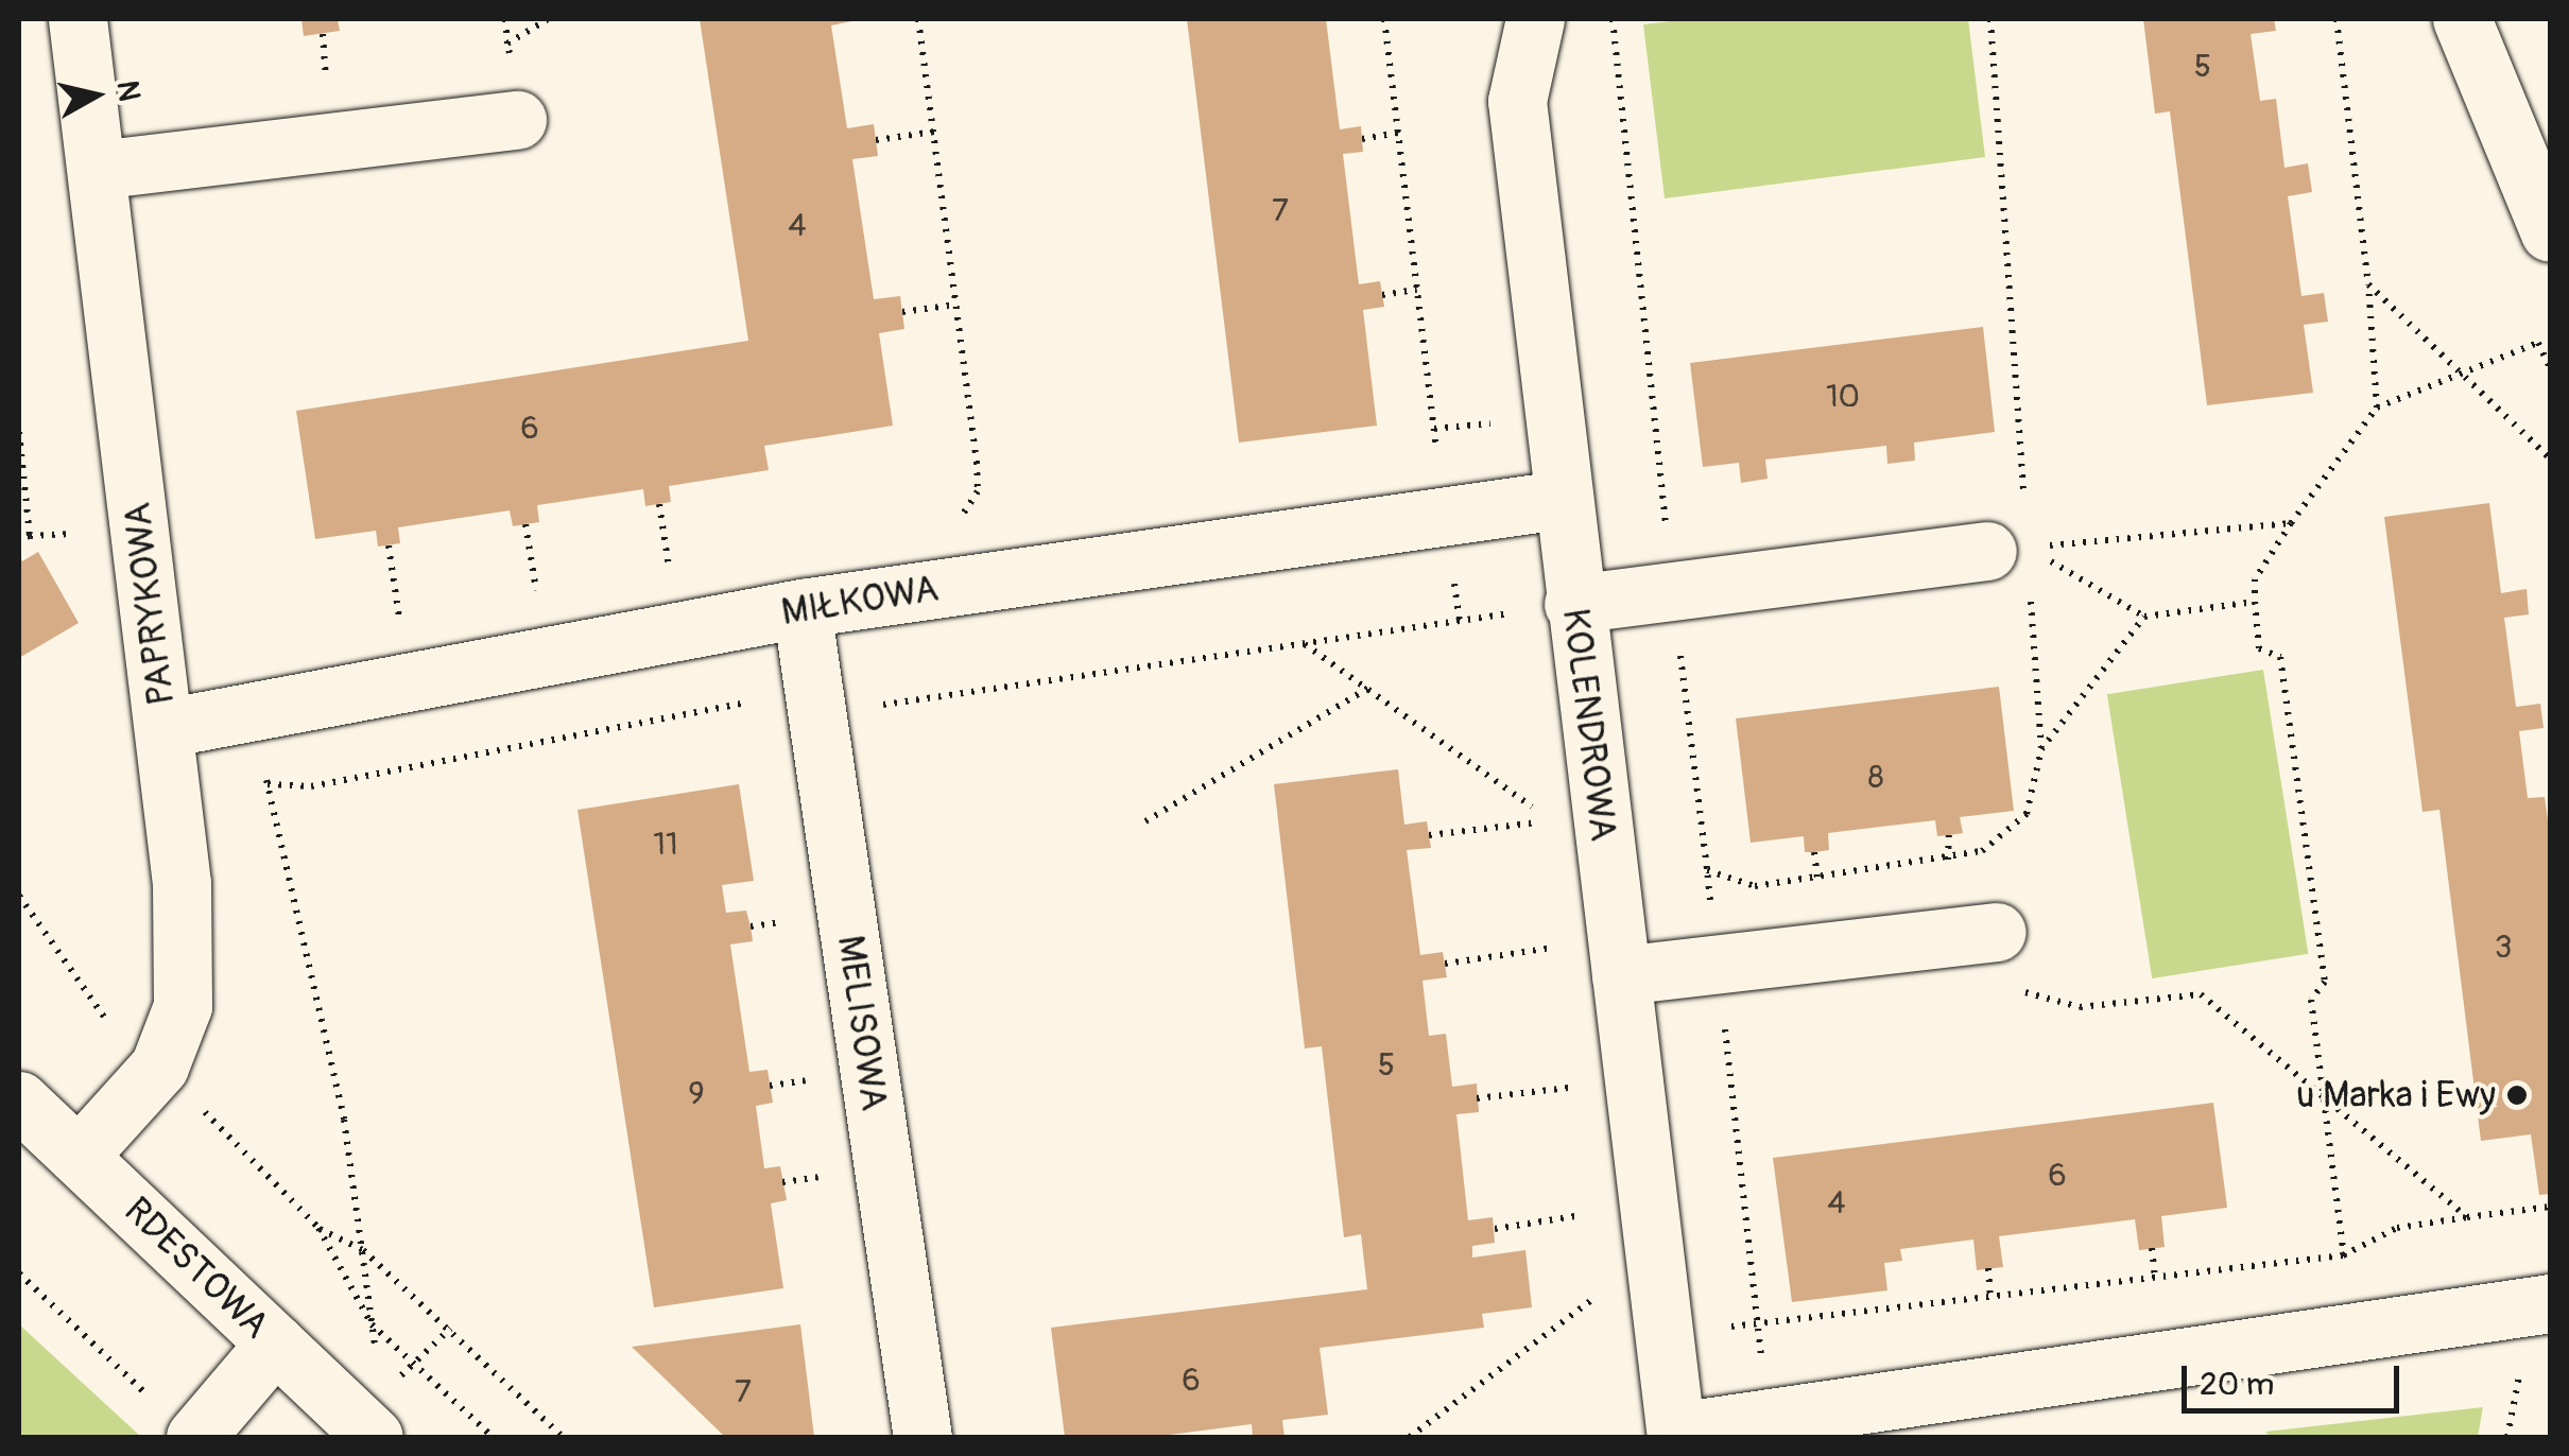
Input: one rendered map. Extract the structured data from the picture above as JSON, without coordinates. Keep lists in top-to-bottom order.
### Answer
{
  "streets": {
    "street": [
      "MIŁKOWA",
      "PAPRYKOWA",
      "KOLENDROWA",
      "MELISOWA",
      "RDESTOWA"
    ]
  },
  "crossings": [
    ["MIŁKOWA", "PAPRYKOWA"],
    ["MIŁKOWA", "KOLENDROWA"],
    ["MIŁKOWA", "MELISOWA"],
    ["PAPRYKOWA", "RDESTOWA"]
  ],
  "places": ["u Marka i Ewy"],
  "house_numbers": [
    "5",
    "7",
    "4",
    "10",
    "6",
    "8",
    "11",
    "3",
    "5",
    "9",
    "6",
    "4",
    "6",
    "7"
  ],
  "scale_bar": "20 m",
  "north": "right"
}
